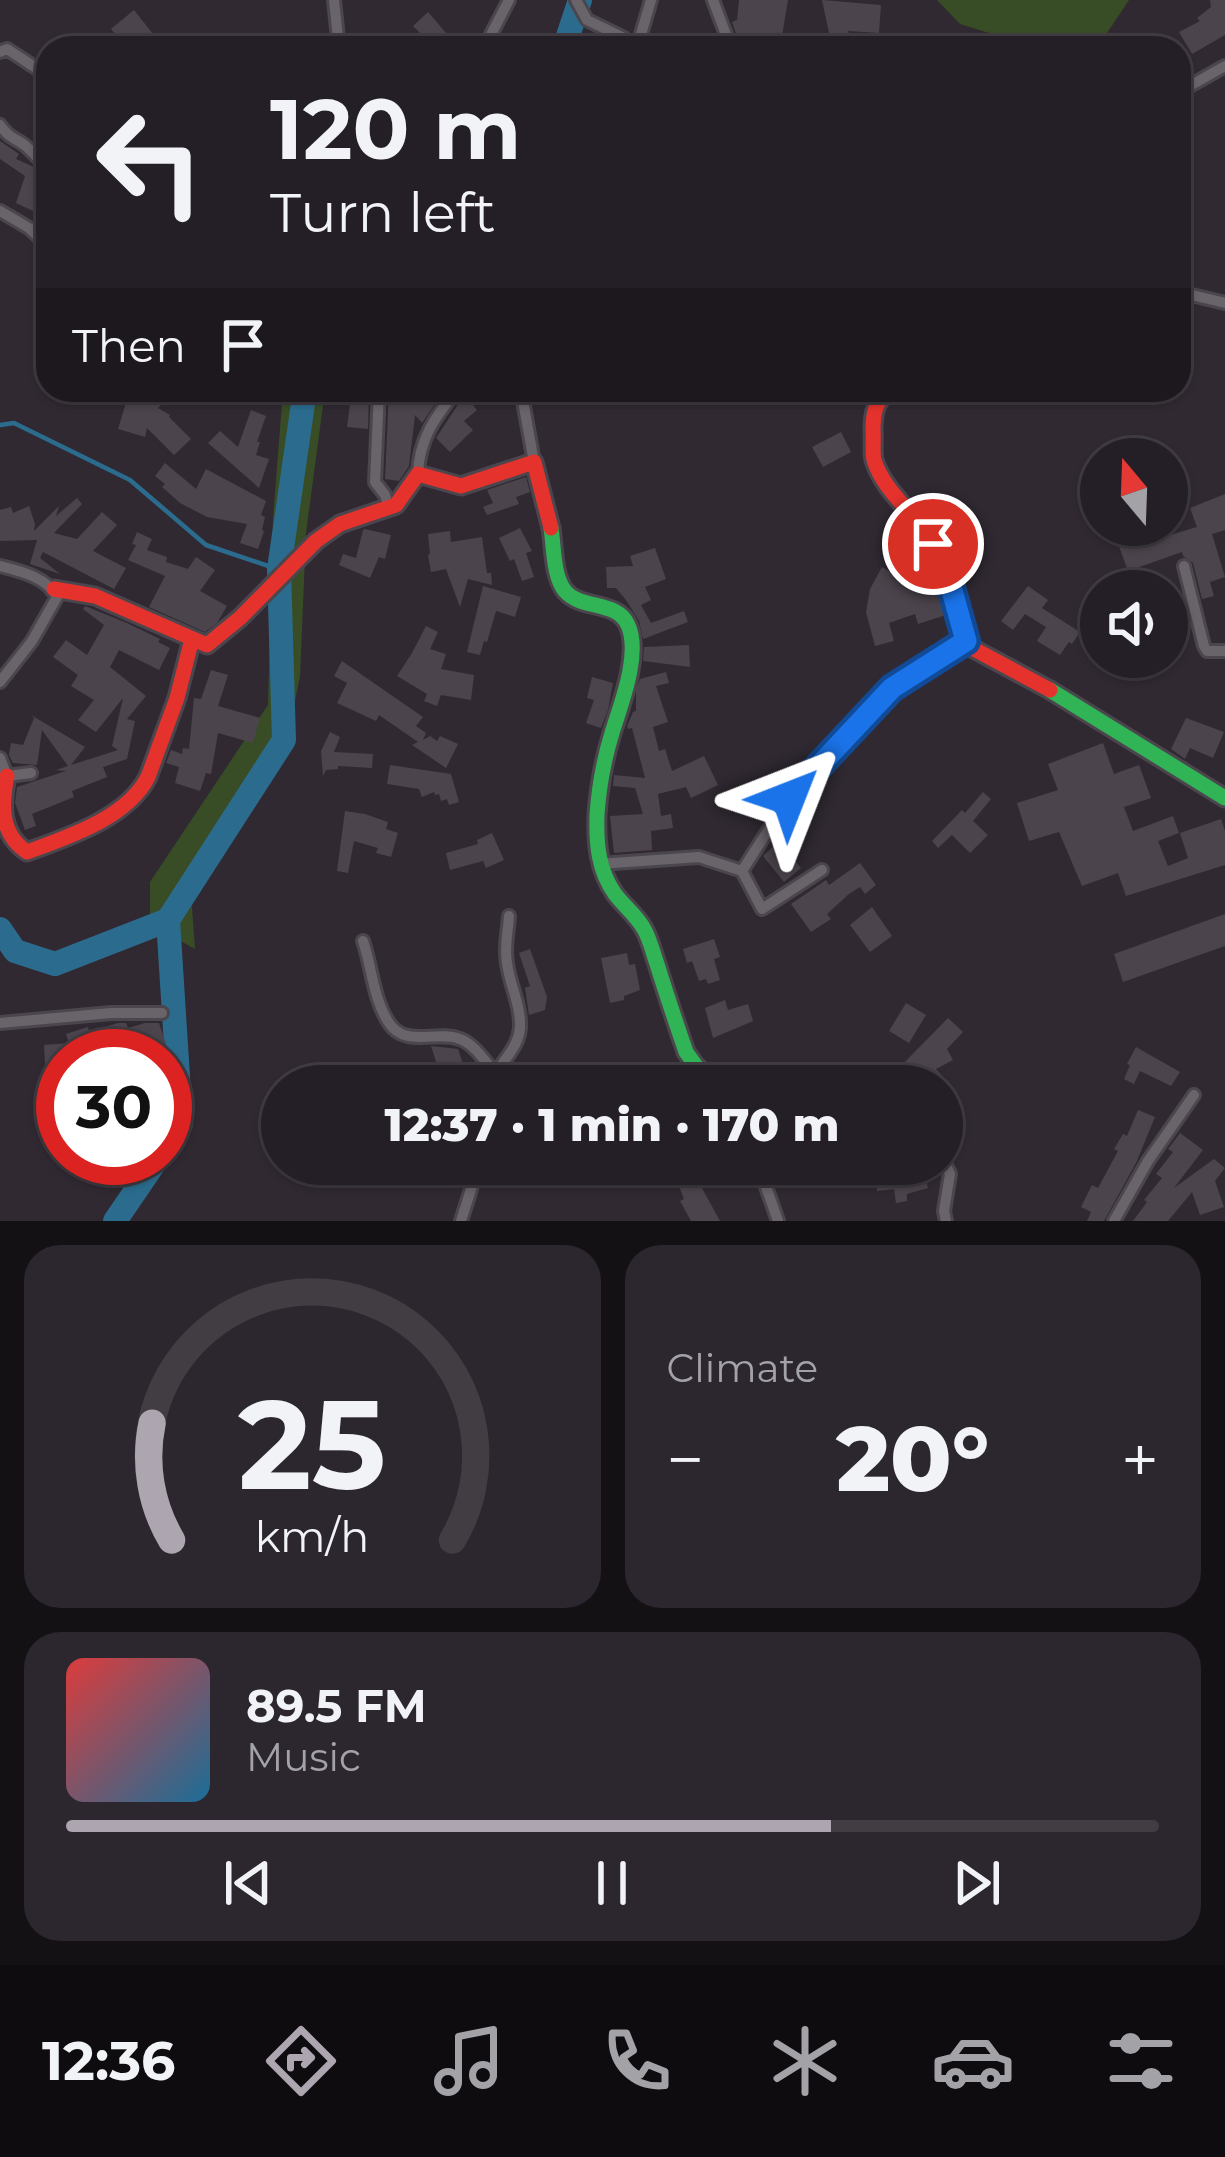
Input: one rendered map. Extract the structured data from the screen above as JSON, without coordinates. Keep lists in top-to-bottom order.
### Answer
{
  "north": "top",
  "page": {
    "turn": ["120 m", "Turn left"],
    "then": "Then",
    "limit": "30",
    "trip": "12:37 · 1 min · 170 m",
    "tile": "Climate",
    "heat": ["−", "20°", "+"],
    "song": ["89.5 FM", "Music"],
    "tabs": "12:36",
    "gauge": ["25", "km/h"]
  }
}
